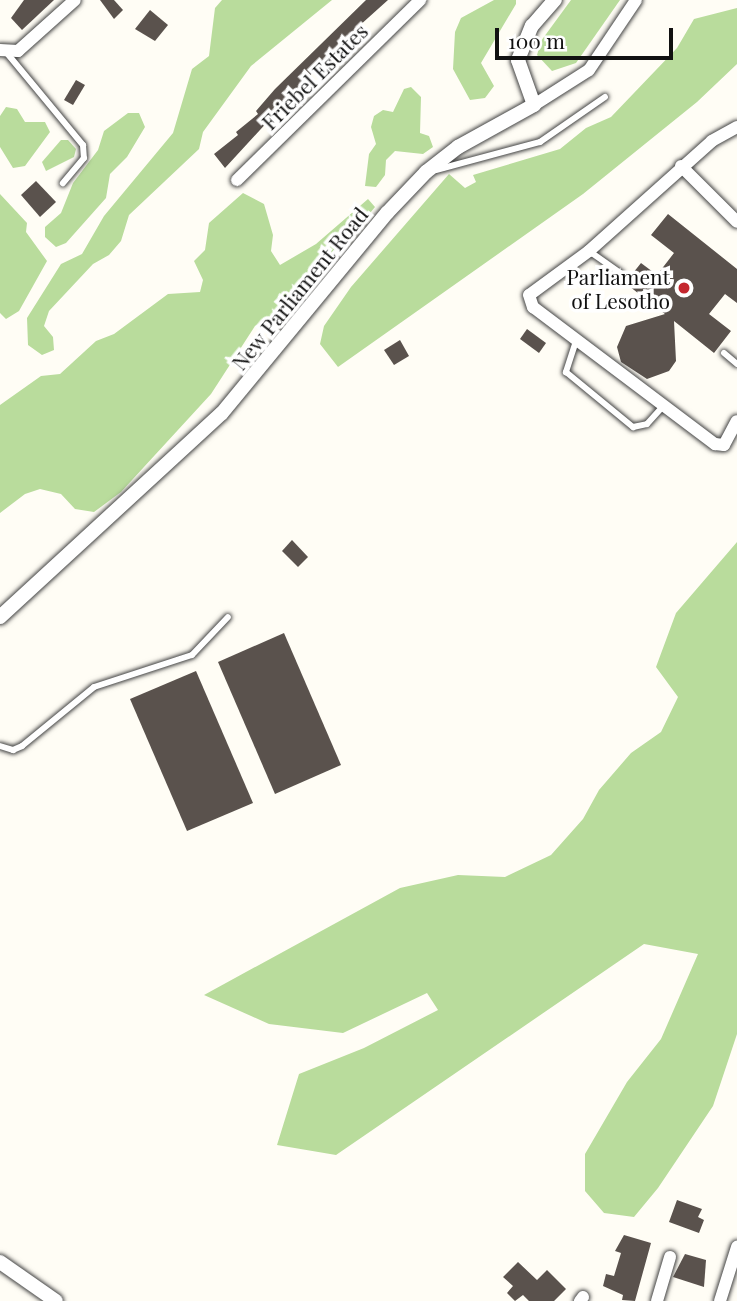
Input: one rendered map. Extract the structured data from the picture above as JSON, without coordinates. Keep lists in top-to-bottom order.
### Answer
{
  "streets": {
    "street": ["Friebel Estates", "New Parliament Road"]
  },
  "places": ["Parliament of Lesotho"],
  "scale_bar": "100 m"
}
